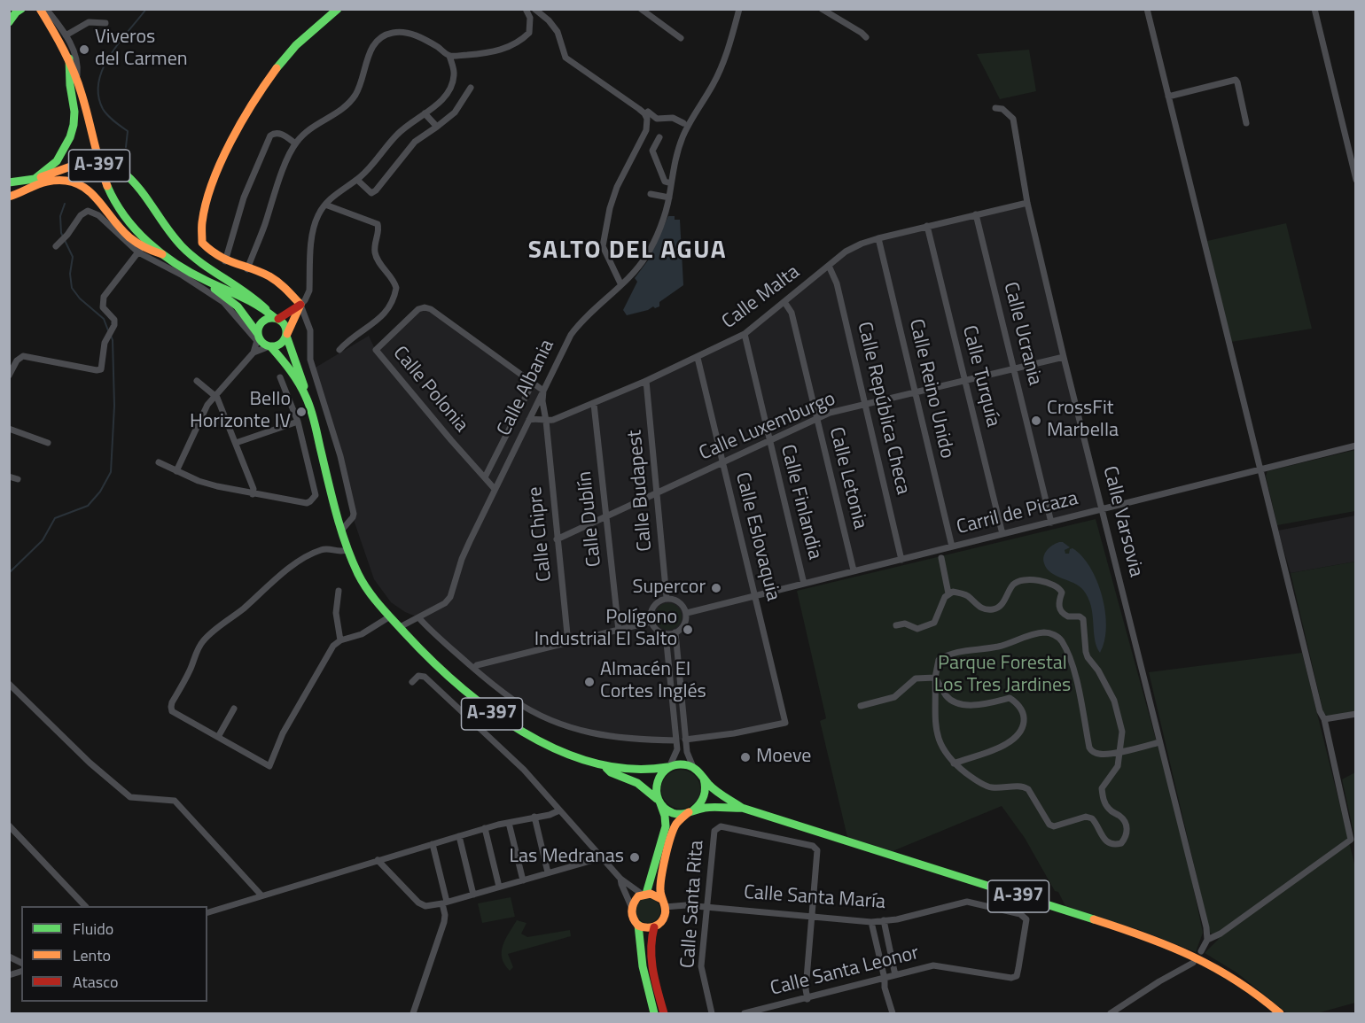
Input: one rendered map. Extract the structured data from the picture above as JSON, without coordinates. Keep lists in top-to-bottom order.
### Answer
{
  "streets": {
    "main road": ["A-397"],
    "street": [
      "Calle Malta",
      "Calle Ucrania",
      "Calle Turquía",
      "Calle Albania",
      "Calle Reino Unido",
      "Calle Polonia",
      "Calle República Checa",
      "Calle Luxemburgo",
      "Calle Letonia",
      "Calle Budapest",
      "Calle Finlandia",
      "Carril de Picaza",
      "Calle Dublín",
      "Calle Varsovia",
      "Calle Chipre",
      "Calle Eslovaquia",
      "Calle Santa María",
      "Calle Santa Rita",
      "Calle Santa Leonor"
    ]
  },
  "crossings": [
    ["A-397", "Calle Albania"],
    ["Calle Malta", "Calle Ucrania"],
    ["Calle Malta", "Calle Turquía"],
    ["Calle Malta", "Calle Reino Unido"],
    ["Calle Malta", "Calle República Checa"],
    ["Calle Malta", "Calle Letonia"],
    ["Calle Malta", "Calle Budapest"],
    ["Calle Malta", "Calle Finlandia"],
    ["Calle Malta", "Calle Dublín"],
    ["Calle Malta", "Calle Varsovia"],
    ["Calle Malta", "Calle Chipre"],
    ["Calle Malta", "Calle Eslovaquia"],
    ["Calle Ucrania", "Calle Luxemburgo"],
    ["Calle Ucrania", "Carril de Picaza"],
    ["Calle Turquía", "Calle Luxemburgo"],
    ["Calle Turquía", "Carril de Picaza"],
    ["Calle Albania", "Calle Polonia"],
    ["Calle Reino Unido", "Calle Luxemburgo"],
    ["Calle Reino Unido", "Carril de Picaza"],
    ["Calle República Checa", "Calle Luxemburgo"],
    ["Calle República Checa", "Carril de Picaza"],
    ["Calle Luxemburgo", "Calle Letonia"],
    ["Calle Luxemburgo", "Calle Budapest"],
    ["Calle Luxemburgo", "Calle Finlandia"],
    ["Calle Luxemburgo", "Calle Dublín"],
    ["Calle Luxemburgo", "Calle Varsovia"],
    ["Calle Luxemburgo", "Calle Chipre"],
    ["Calle Luxemburgo", "Calle Eslovaquia"],
    ["Calle Letonia", "Carril de Picaza"],
    ["Calle Budapest", "Carril de Picaza"],
    ["Calle Finlandia", "Carril de Picaza"],
    ["Carril de Picaza", "Calle Varsovia"],
    ["Carril de Picaza", "Calle Eslovaquia"],
    ["Calle Santa María", "Calle Santa Rita"],
    ["Calle Santa María", "Calle Santa Leonor"]
  ],
  "districts": ["SALTO DEL AGUA"],
  "parks": ["Parque Forestal Los Tres Jardines"],
  "places": [
    "Viveros del Carmen",
    "Bello Horizonte IV",
    "CrossFit Marbella",
    "Supercor",
    "Polígono Industrial El Salto",
    "Almacén El Cortes Inglés",
    "Moeve",
    "Las Medranas"
  ],
  "legend": ["Fluido", "Lento", "Atasco"]
}
